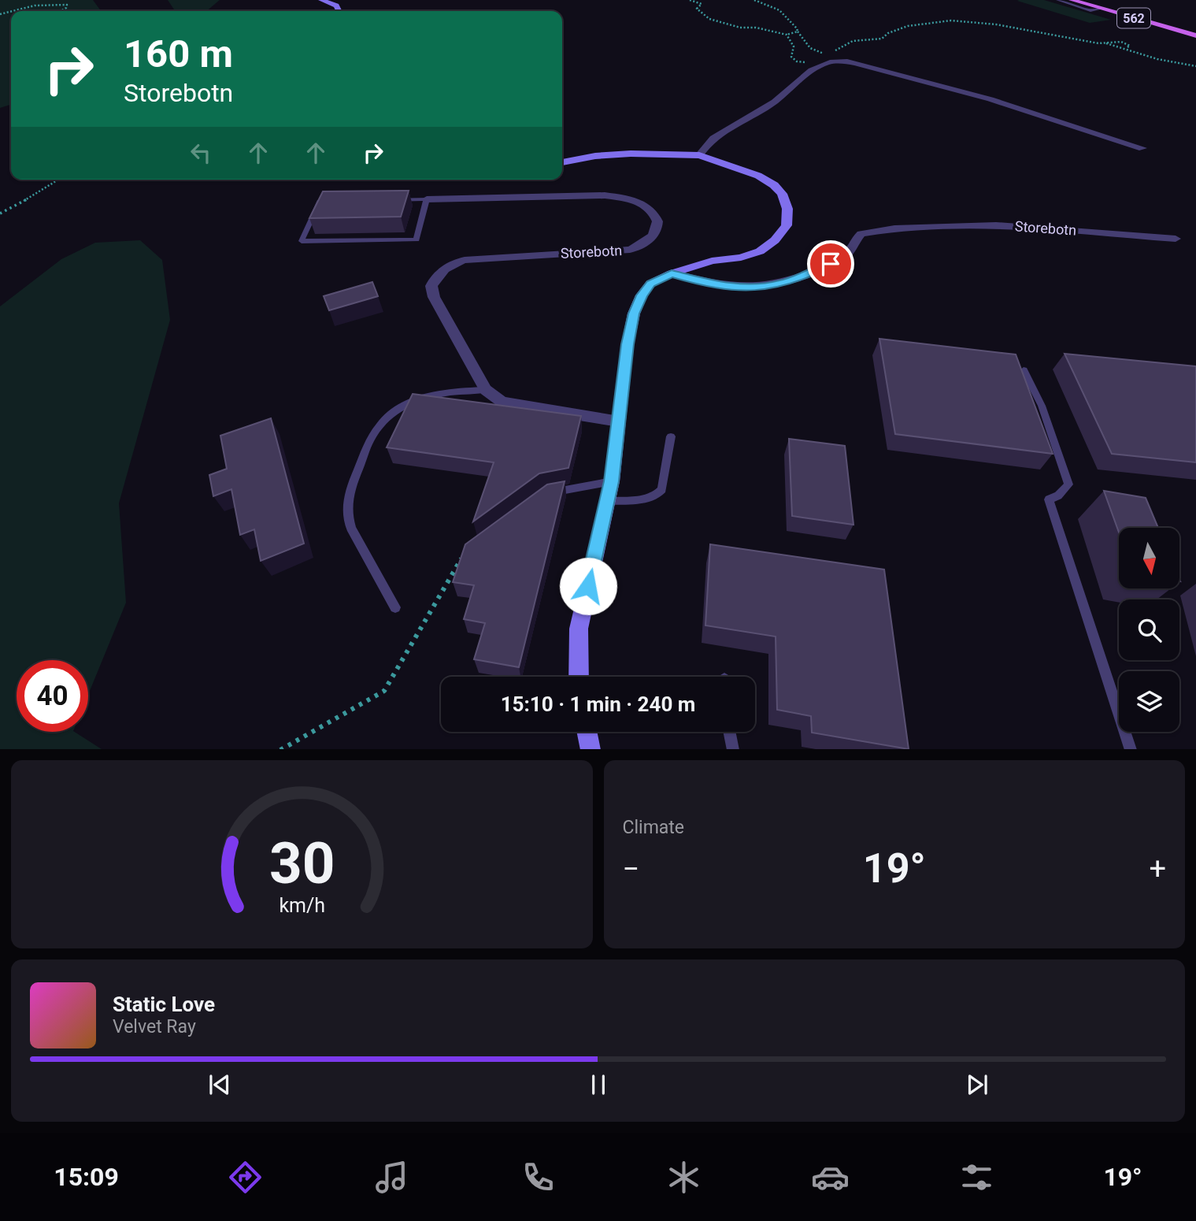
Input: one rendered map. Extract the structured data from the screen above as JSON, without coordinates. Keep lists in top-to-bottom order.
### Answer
{
  "streets": {
    "main road": ["562"],
    "street": ["Storebotn"]
  },
  "north": "bottom",
  "page": {
    "turn": ["160 m", "Storebotn"],
    "limit": "40",
    "trip": "15:10 · 1 min · 240 m",
    "tile": "Climate",
    "heat": ["−", "19°", "+"],
    "song": ["Static Love", "Velvet Ray"],
    "tabs": ["15:09", "19°"],
    "gauge": ["30", "km/h"]
  }
}
